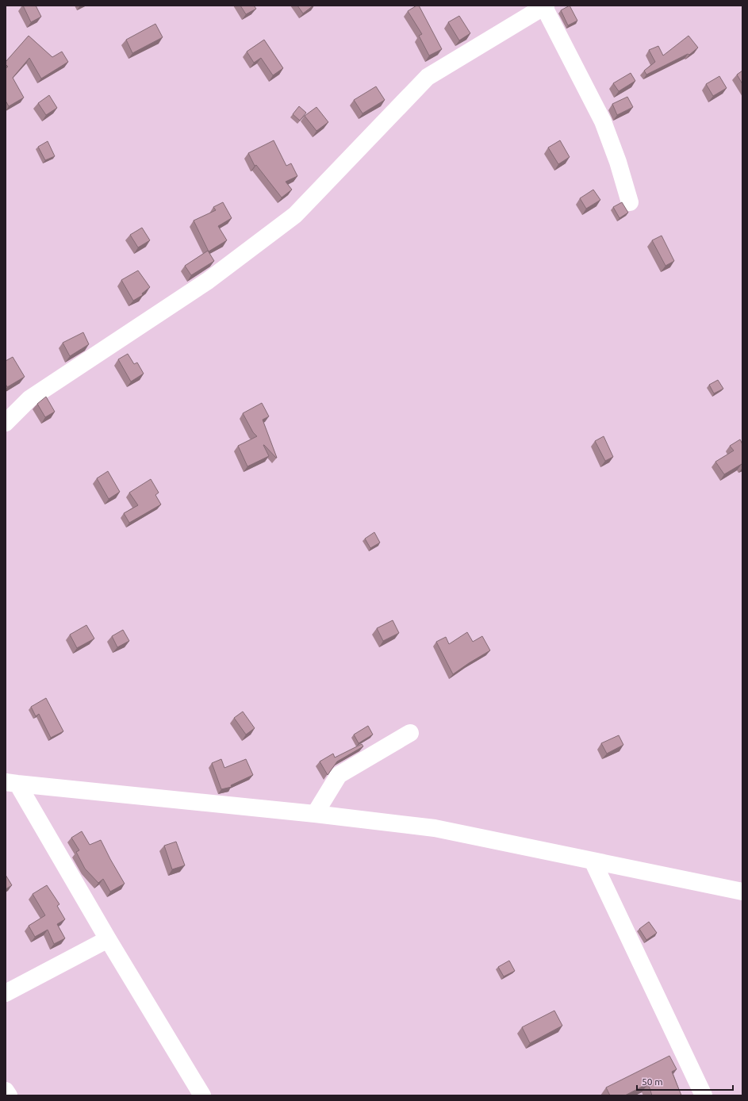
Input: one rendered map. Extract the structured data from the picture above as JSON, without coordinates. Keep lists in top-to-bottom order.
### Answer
{
  "scale_bar": "50 m"
}
